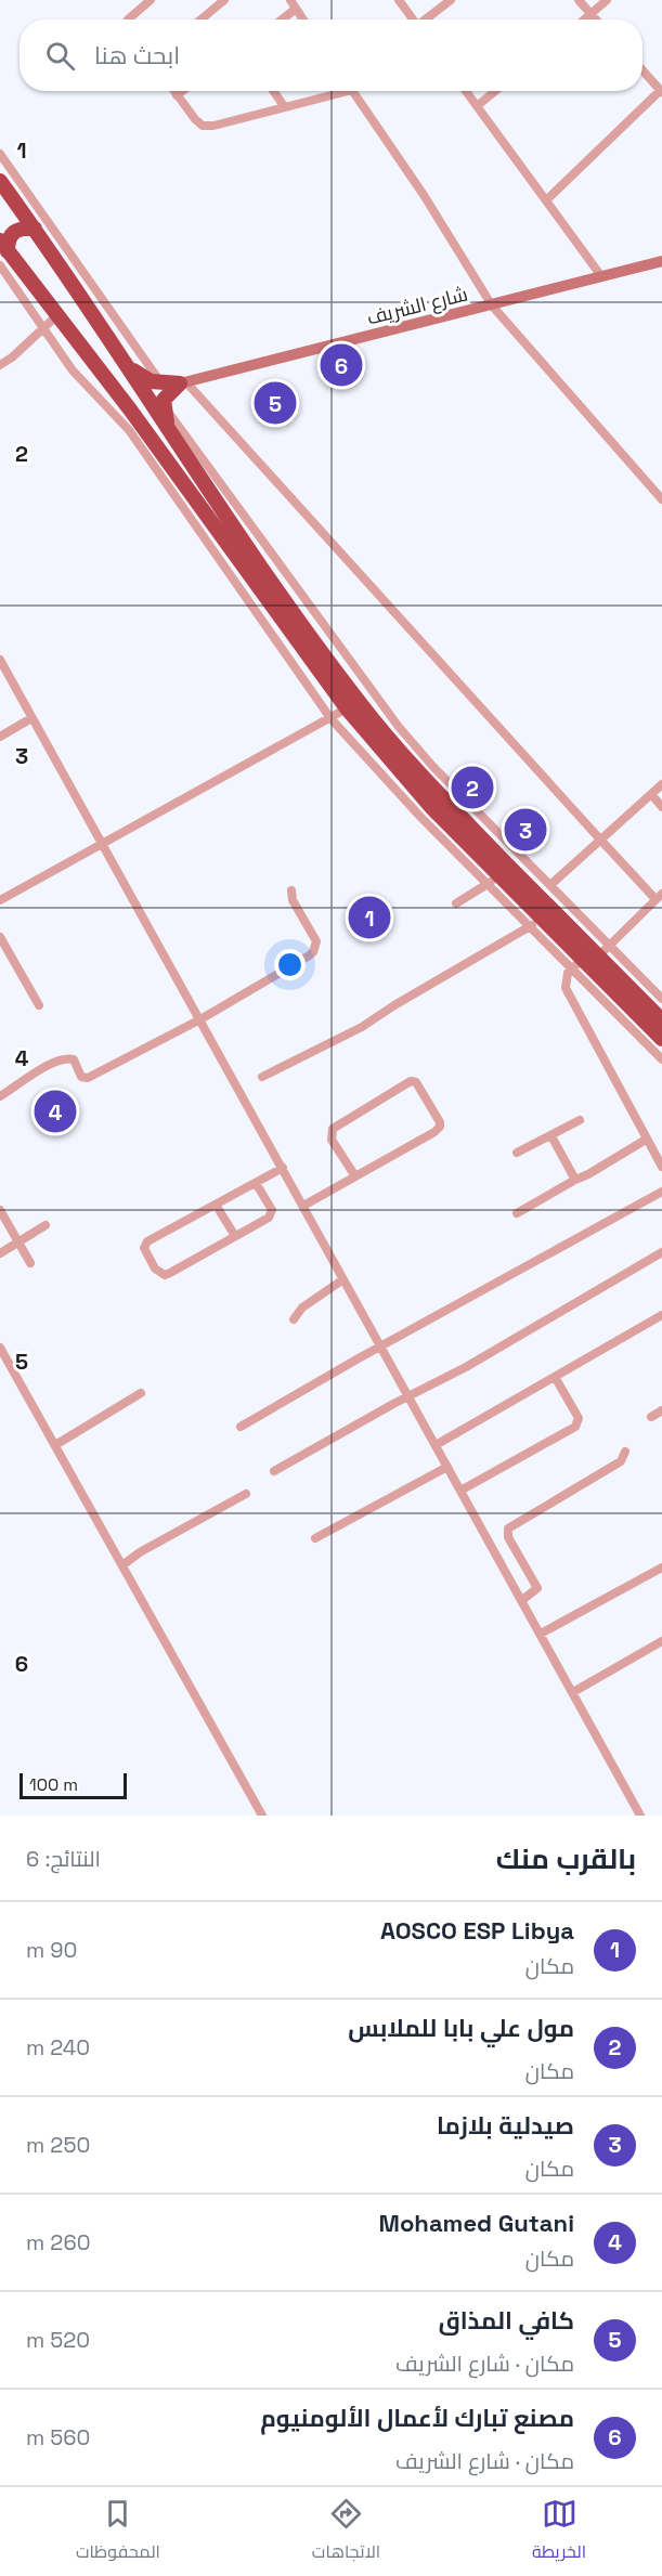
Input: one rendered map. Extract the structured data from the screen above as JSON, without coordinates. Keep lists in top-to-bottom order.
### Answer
{
  "streets": {
    "main road": ["شارع الشريف"]
  },
  "scale_bar": "100 m",
  "page": {
    "search": "ابحث هنا",
    "pins": [
      "6",
      "5",
      "2",
      "3",
      "1",
      "4"
    ],
    "scale": "100 m",
    "heading": ["بالقرب منك", "النتائج: 6"],
    "list": [
      {
        "mark": "1",
        "name": "AOSCO ESP Libya",
        "note": "مكان",
        "value": "90 m"
      },
      {
        "mark": "2",
        "name": "مول علي بابا للملابس",
        "note": "مكان",
        "value": "240 m"
      },
      {
        "mark": "3",
        "name": "صيدلية بلازما",
        "note": "مكان",
        "value": "250 m"
      },
      {
        "mark": "4",
        "name": "Mohamed Gutani",
        "note": "مكان",
        "value": "260 m"
      },
      {
        "mark": "5",
        "name": "كافي المذاق",
        "note": "مكان · شارع الشريف",
        "value": "520 m"
      },
      {
        "mark": "6",
        "name": "مصنع تبارك لأعمال الألومنيوم",
        "note": "مكان · شارع الشريف",
        "value": "560 m"
      }
    ],
    "nav": ["الخريطة", "الاتجاهات", "المحفوظات"]
  },
  "grid": {
    "rows": [
      "1",
      "2",
      "3",
      "4",
      "5",
      "6"
    ]
  }
}
